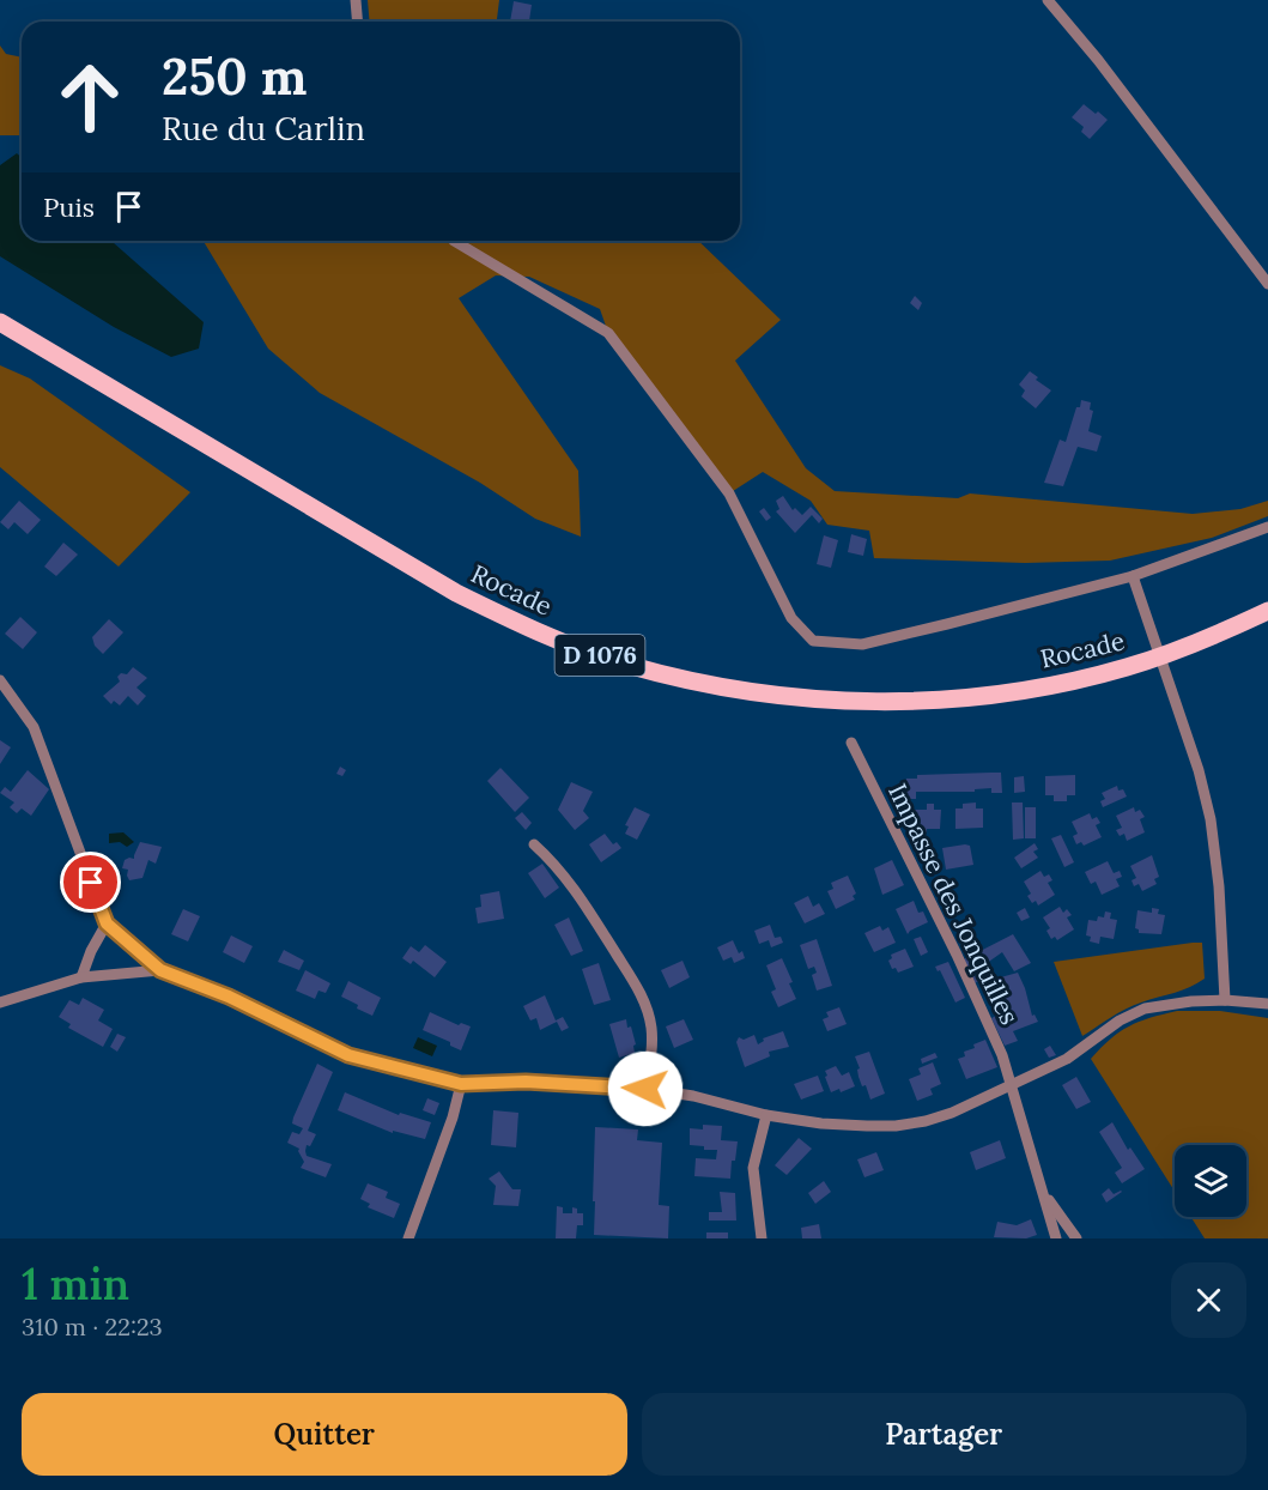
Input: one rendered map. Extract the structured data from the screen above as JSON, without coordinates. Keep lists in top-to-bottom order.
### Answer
{
  "streets": {
    "main road": ["Rocade", "D 1076"],
    "street": ["Impasse des Jonquilles"]
  },
  "page": {
    "turn": ["250 m", "Rue du Carlin"],
    "then": "Puis",
    "heading": ["1 min", "310 m · 22:23"],
    "buttons": ["Quitter", "Partager"]
  }
}
